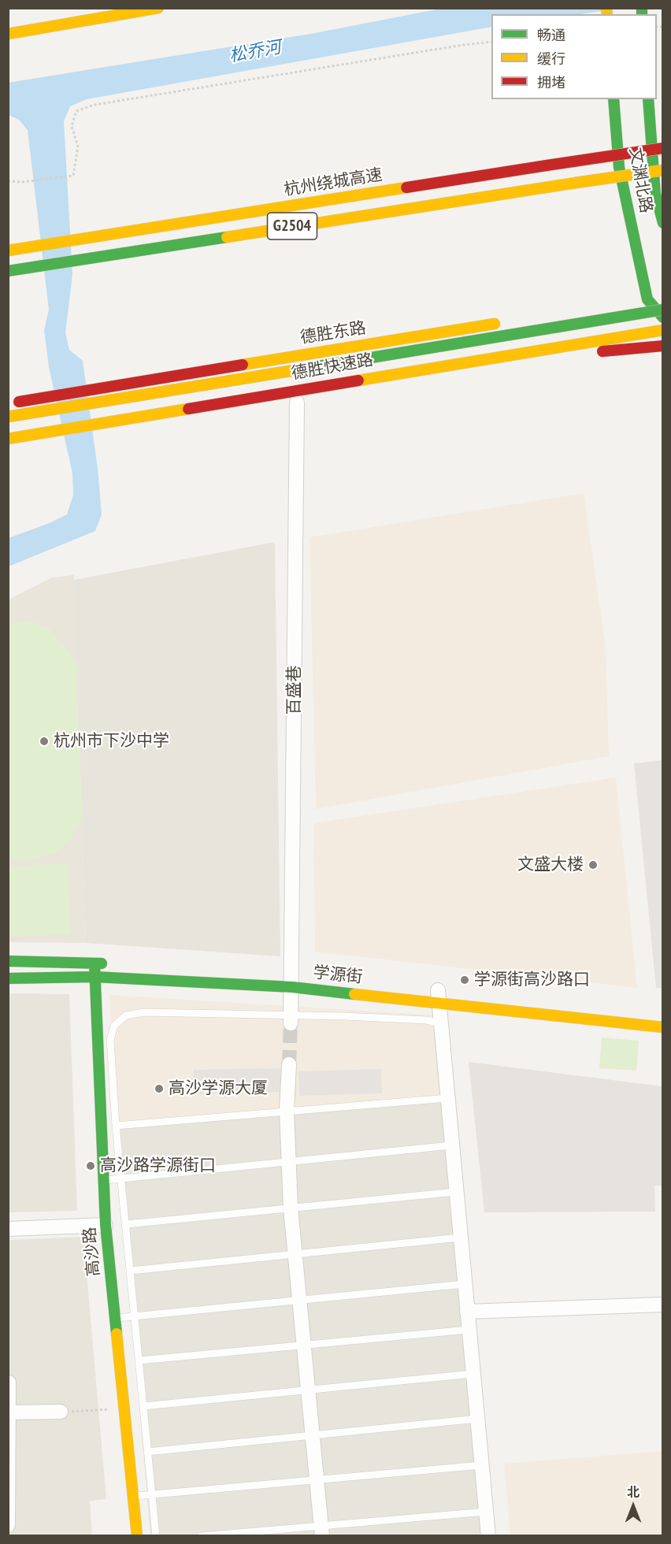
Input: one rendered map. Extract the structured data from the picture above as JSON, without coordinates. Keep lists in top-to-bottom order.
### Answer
{
  "streets": {
    "main road": [
      "文渊北路",
      "杭州绕城高速",
      "G2504",
      "德胜东路",
      "德胜快速路",
      "学源街",
      "高沙路"
    ],
    "street": ["百盛巷"]
  },
  "crossings": [
    ["百盛巷", "学源街"],
    ["学源街", "高沙路"]
  ],
  "water": ["松乔河"],
  "places": [
    "杭州市下沙中学",
    "文盛大楼",
    "学源街高沙路口",
    "高沙学源大厦",
    "高沙路学源街口"
  ],
  "legend": ["畅通", "缓行", "拥堵"],
  "north": "top"
}
